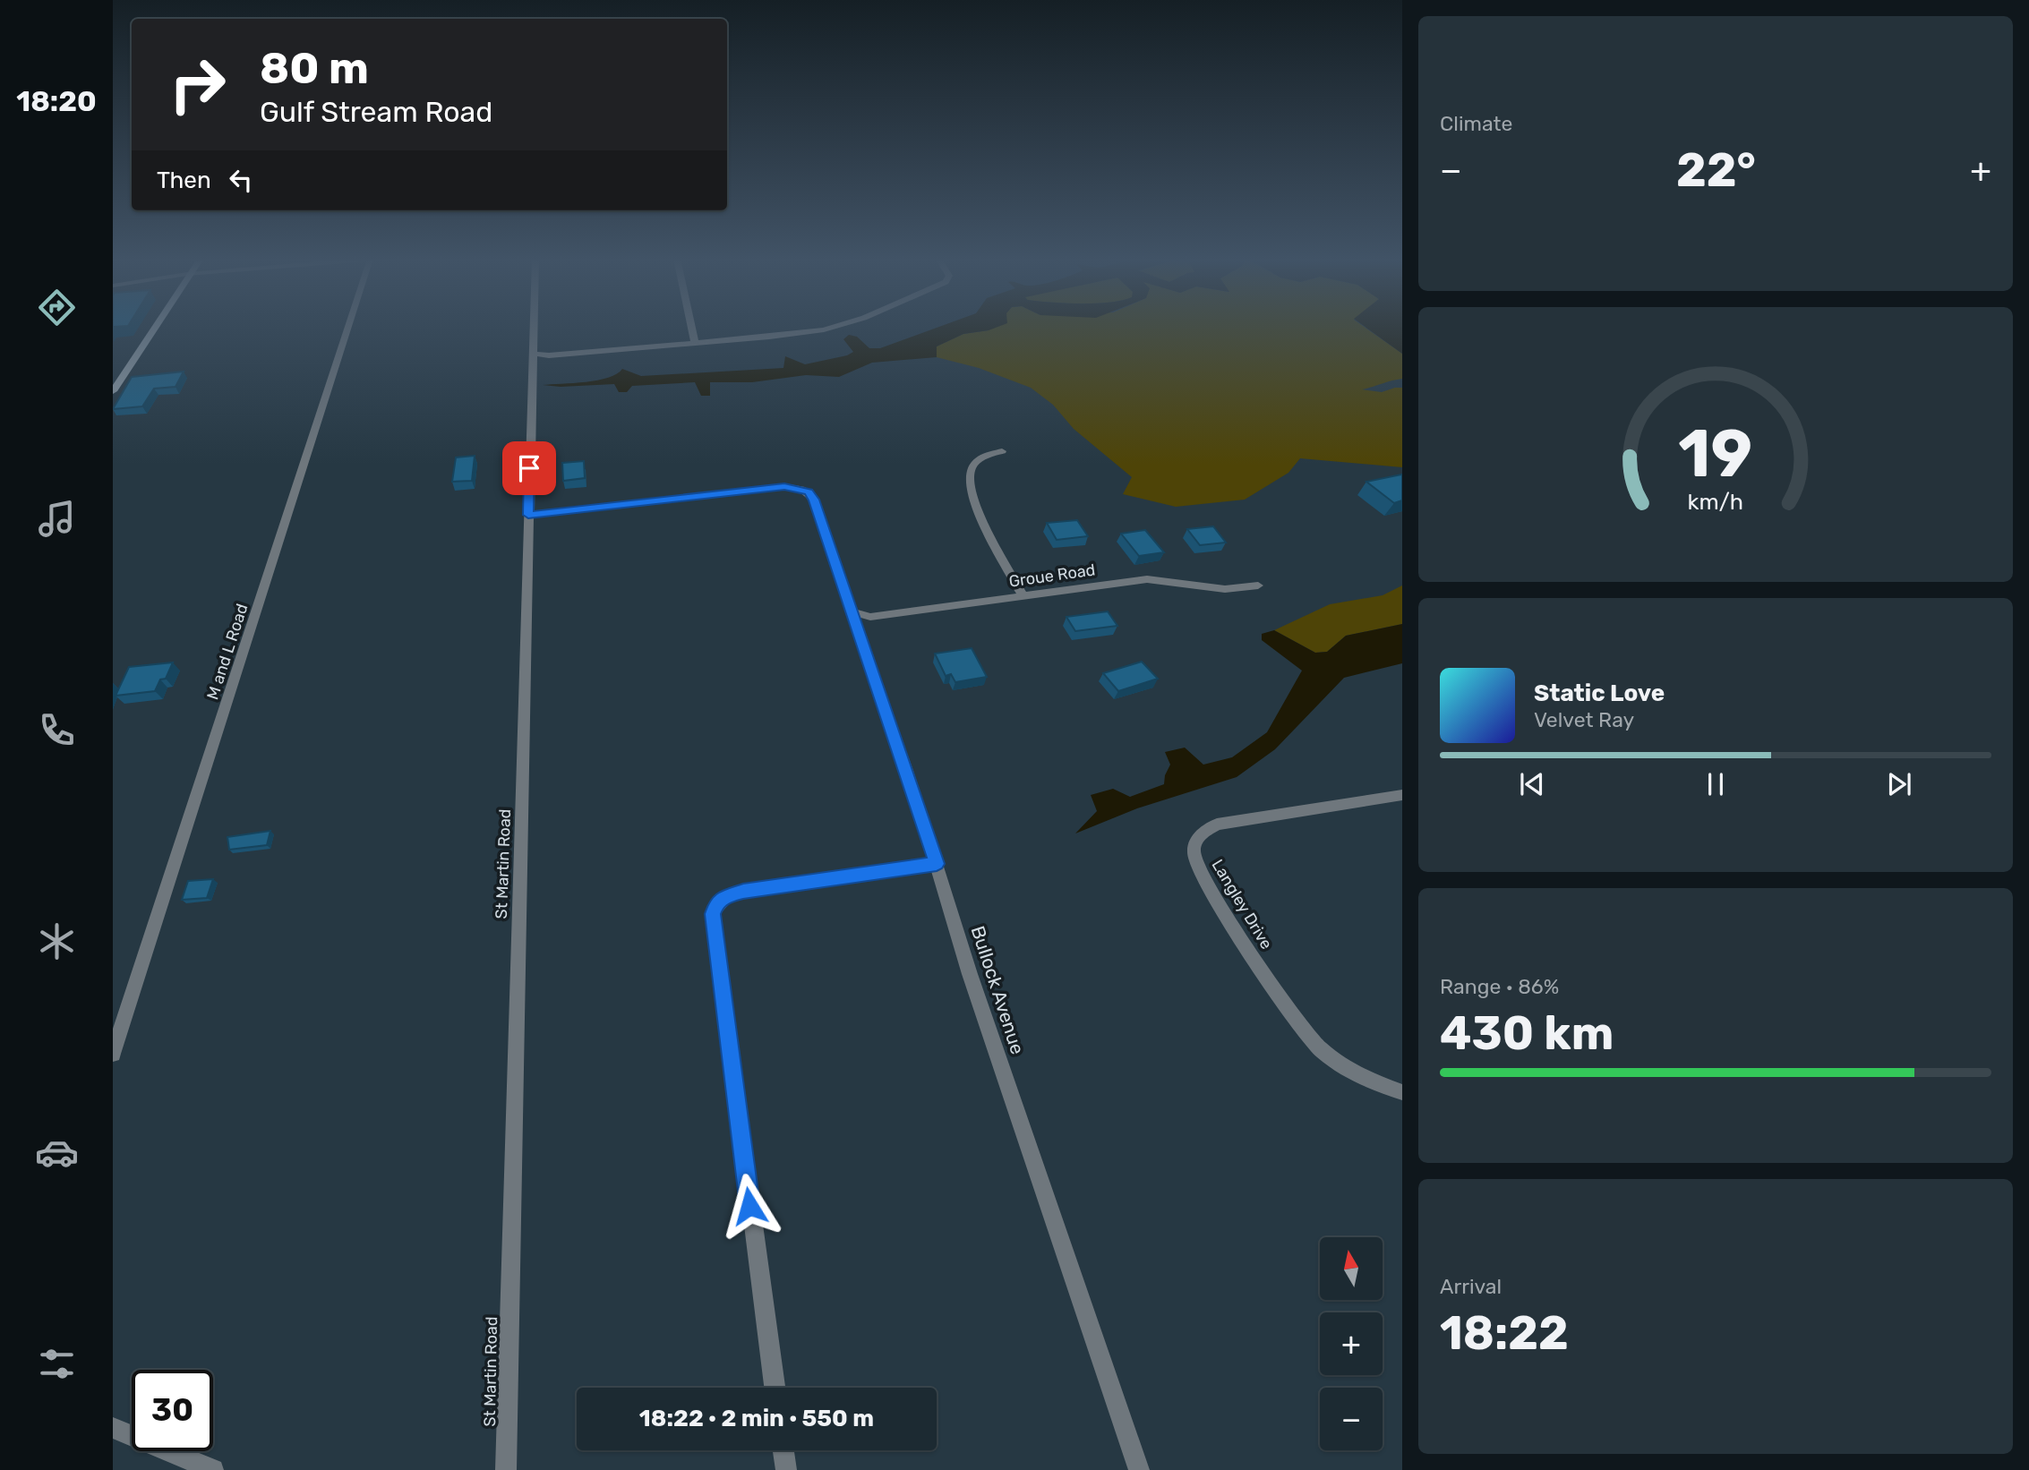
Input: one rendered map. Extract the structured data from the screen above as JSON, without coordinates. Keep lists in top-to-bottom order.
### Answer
{
  "streets": {
    "street": [
      "Groue Road",
      "M and L Road",
      "St Martin Road",
      "Langley Drive",
      "Bullock Avenue"
    ]
  },
  "crossings": [
    ["Groue Road", "Bullock Avenue"],
    ["St Martin Road", "Bullock Avenue"]
  ],
  "north": "top",
  "page": {
    "tabs": "18:20",
    "tile": [
      "Climate",
      ["Range · 86%", "430 km"],
      ["Arrival", "18:22"]
    ],
    "turn": ["80 m", "Gulf Stream Road"],
    "heat": ["−", "22°", "+"],
    "then": "Then",
    "song": ["Static Love", "Velvet Ray"],
    "map_buttons": ["+", "−"],
    "limit": "30",
    "trip": "18:22 · 2 min · 550 m",
    "gauge": ["19", "km/h"]
  }
}
